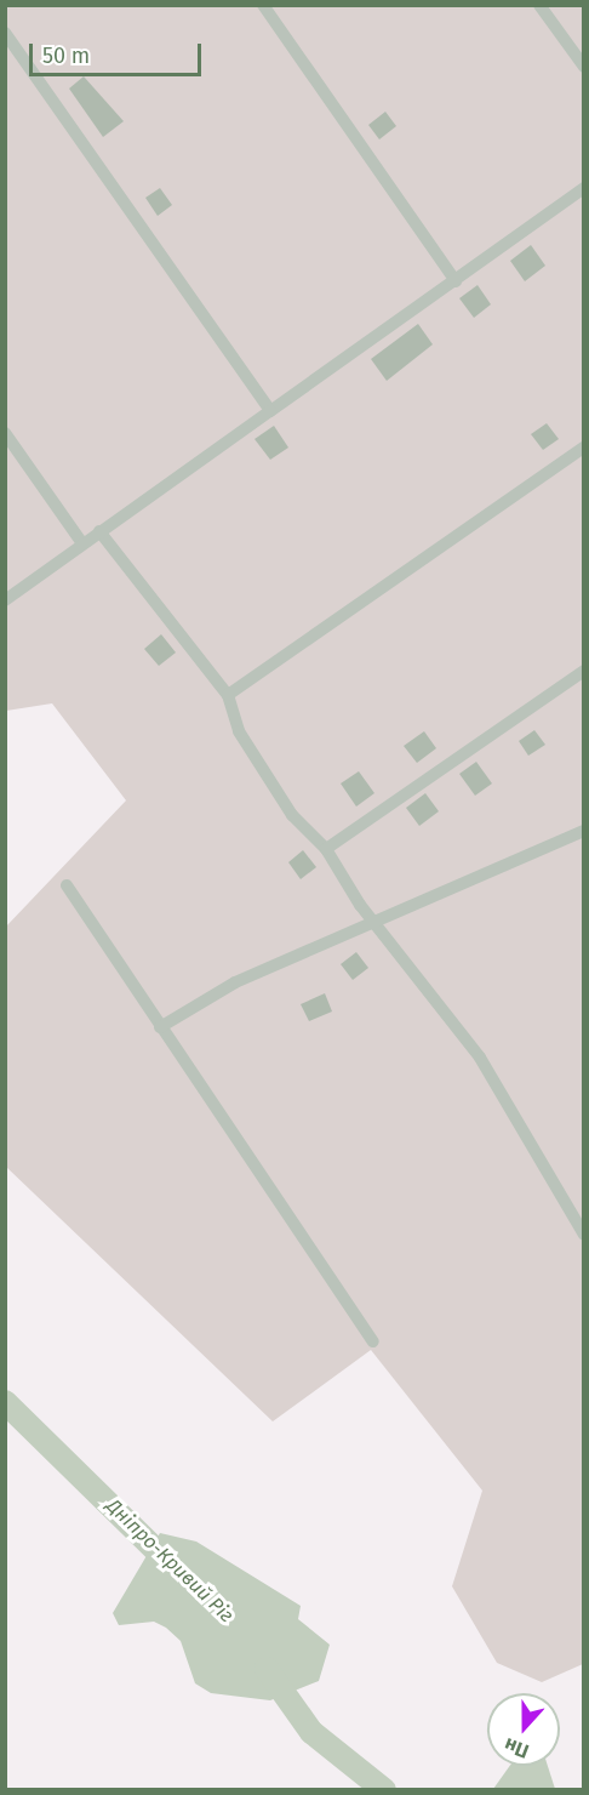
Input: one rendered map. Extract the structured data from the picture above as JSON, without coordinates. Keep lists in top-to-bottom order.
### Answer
{
  "water": ["Дніпро-Кривий Ріг"],
  "scale_bar": "50 m",
  "north": "bottom"
}
